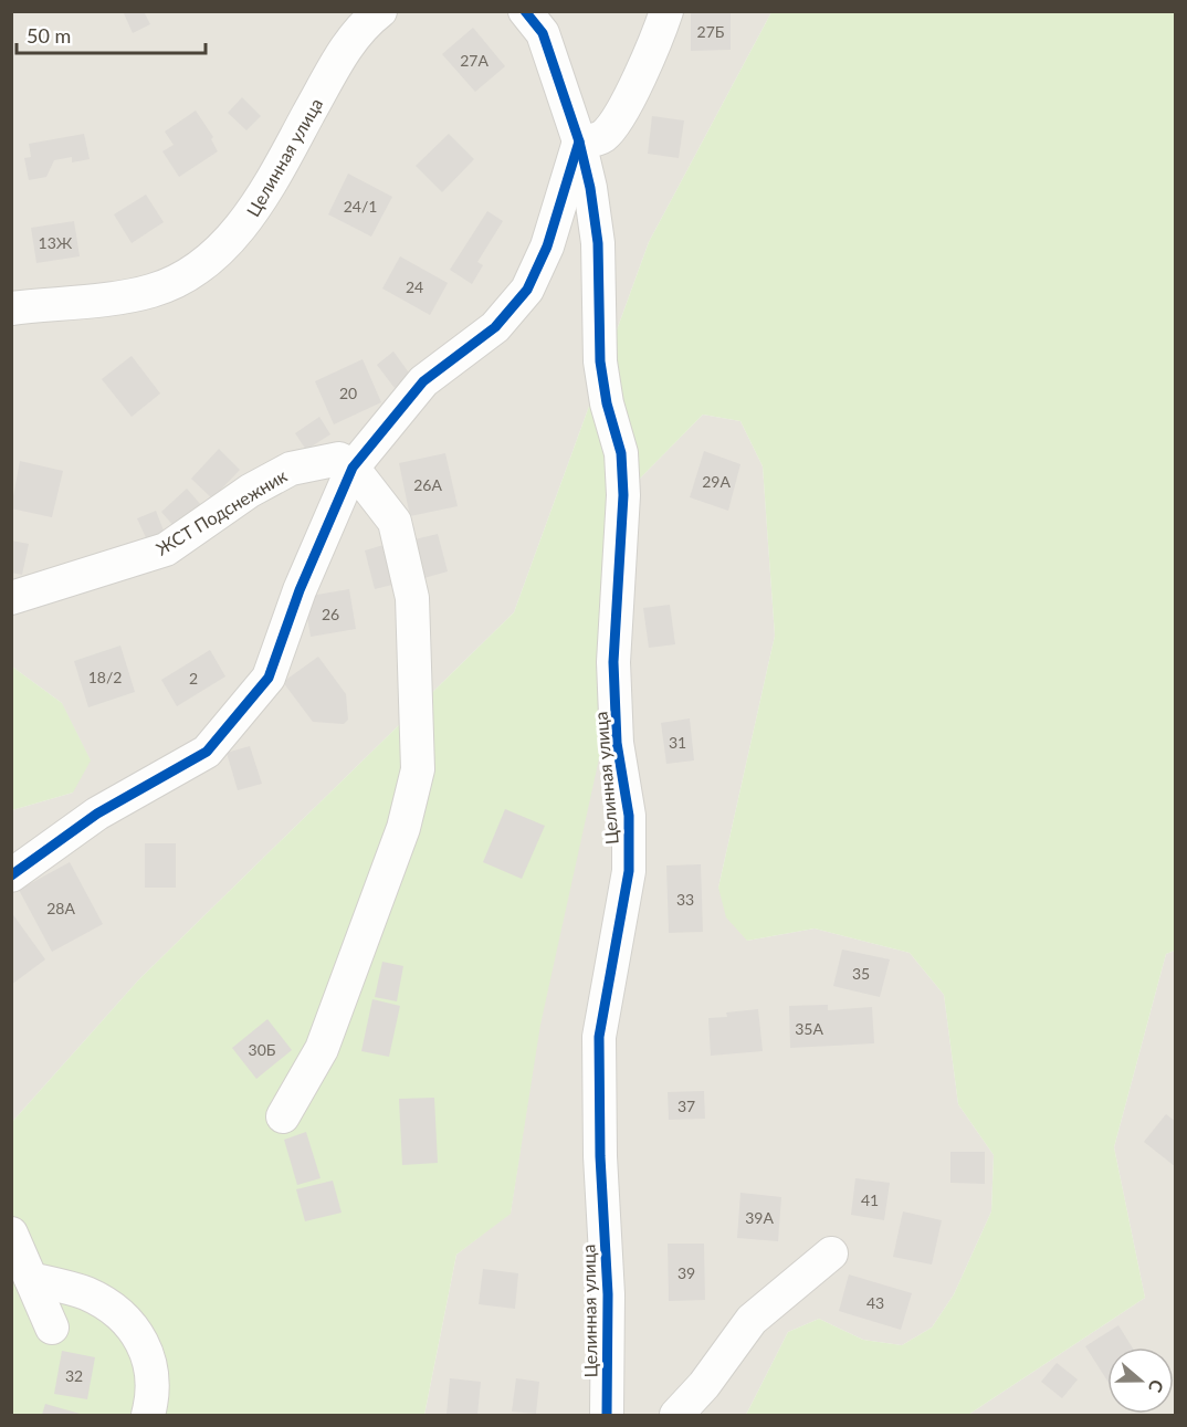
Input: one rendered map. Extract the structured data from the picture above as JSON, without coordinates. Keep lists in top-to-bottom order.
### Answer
{
  "streets": {
    "street": ["Целинная улица", "ЖСТ Подснежник"]
  },
  "house_numbers": [
    "27Б",
    "27А",
    "24/1",
    "13Ж",
    "24",
    "20",
    "29А",
    "26А",
    "26",
    "18/2",
    "2",
    "31",
    "33",
    "28А",
    "35",
    "35А",
    "30Б",
    "37",
    "41",
    "39А",
    "39",
    "43",
    "32"
  ],
  "scale_bar": "50 m",
  "north": "right"
}
